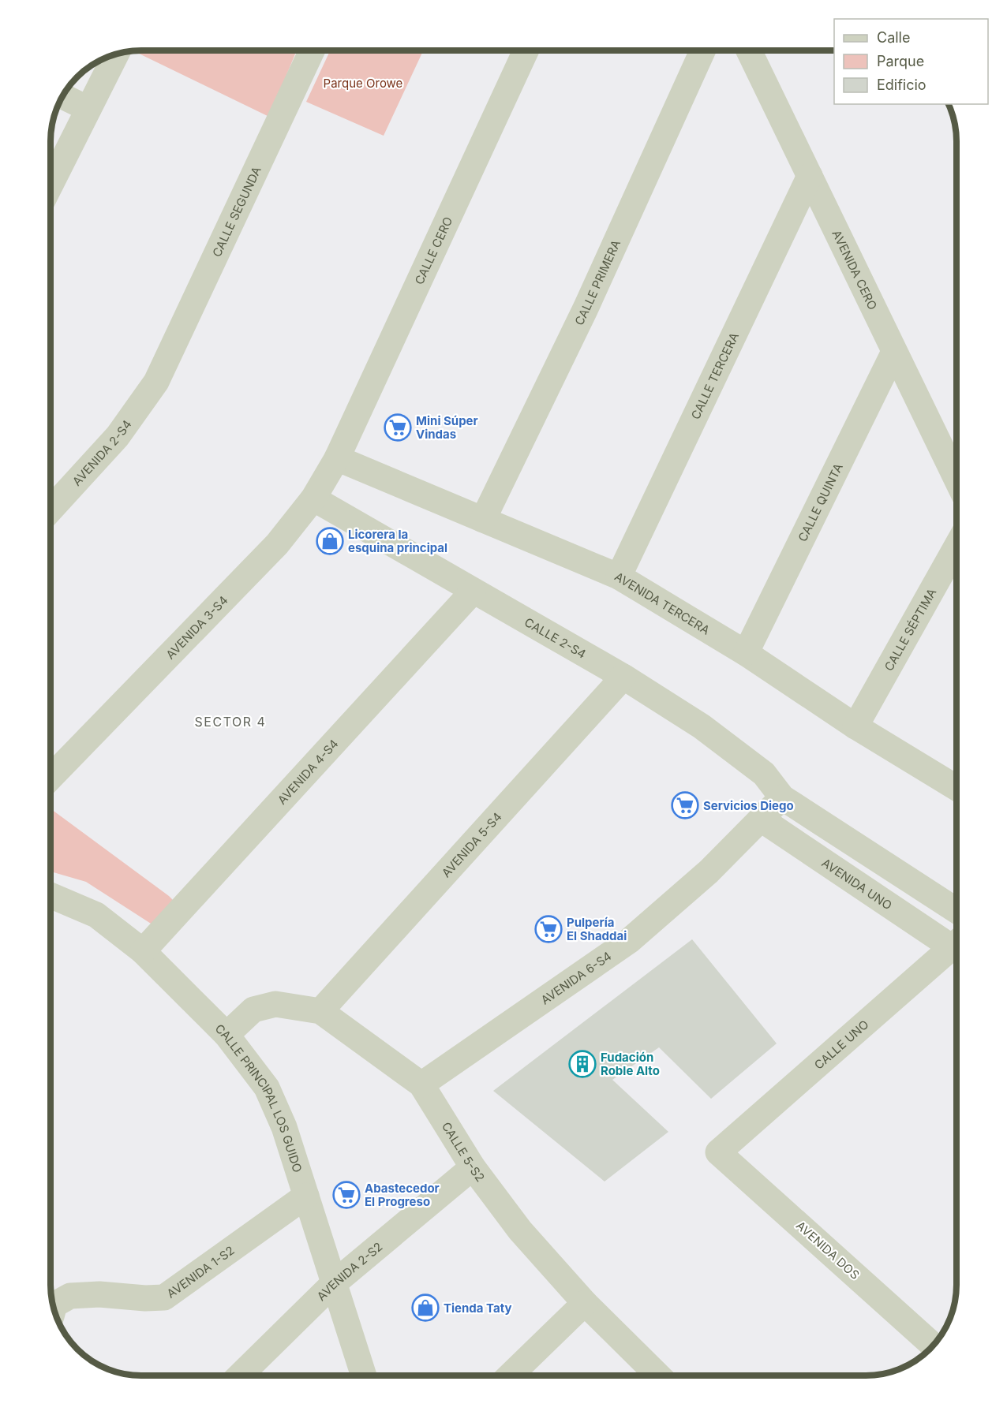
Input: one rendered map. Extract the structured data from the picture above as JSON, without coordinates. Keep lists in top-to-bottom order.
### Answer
{
  "streets": {
    "street": [
      "CALLE SEGUNDA",
      "CALLE CERO",
      "AVENIDA CERO",
      "CALLE PRIMERA",
      "CALLE TERCERA",
      "AVENIDA 2-S4",
      "CALLE QUINTA",
      "AVENIDA TERCERA",
      "AVENIDA 3-S4",
      "CALLE SÉPTIMA",
      "CALLE 2-S4",
      "AVENIDA 4-S4",
      "AVENIDA 5-S4",
      "AVENIDA UNO",
      "AVENIDA 6-S4",
      "CALLE UNO",
      "CALLE PRINCIPAL LOS GUIDO",
      "CALLE 5-S2",
      "AVENIDA DOS",
      "AVENIDA 1-S2",
      "AVENIDA 2-S2"
    ]
  },
  "crossings": [
    ["CALLE SEGUNDA", "AVENIDA 2-S4"],
    ["CALLE CERO", "AVENIDA TERCERA"],
    ["CALLE CERO", "AVENIDA 3-S4"],
    ["AVENIDA CERO", "CALLE TERCERA"],
    ["AVENIDA CERO", "CALLE QUINTA"],
    ["CALLE PRIMERA", "AVENIDA TERCERA"],
    ["CALLE TERCERA", "AVENIDA TERCERA"],
    ["CALLE QUINTA", "AVENIDA TERCERA"],
    ["AVENIDA TERCERA", "AVENIDA 3-S4"],
    ["AVENIDA TERCERA", "CALLE SÉPTIMA"],
    ["AVENIDA 3-S4", "CALLE 2-S4"],
    ["CALLE 2-S4", "AVENIDA 4-S4"],
    ["CALLE 2-S4", "AVENIDA 5-S4"],
    ["CALLE 2-S4", "AVENIDA 6-S4"],
    ["AVENIDA 4-S4", "CALLE PRINCIPAL LOS GUIDO"],
    ["AVENIDA 5-S4", "CALLE 5-S2"],
    ["AVENIDA UNO", "AVENIDA 6-S4"],
    ["AVENIDA 6-S4", "CALLE 5-S2"],
    ["CALLE UNO", "AVENIDA DOS"],
    ["CALLE PRINCIPAL LOS GUIDO", "CALLE 5-S2"],
    ["CALLE PRINCIPAL LOS GUIDO", "AVENIDA 1-S2"],
    ["CALLE PRINCIPAL LOS GUIDO", "AVENIDA 2-S2"],
    ["CALLE 5-S2", "AVENIDA 2-S2"]
  ],
  "districts": ["SECTOR 4"],
  "parks": ["Parque Orowe"],
  "places": {
    "supermarket": [
      "Mini Súper Vindas",
      "Servicios Diego",
      "Pulpería El Shaddai",
      "Abastecedor El Progreso"
    ],
    "shop": ["Licorera la esquina principal", "Tienda Taty"],
    "building": ["Fudación Roble Alto"]
  },
  "legend": ["Calle", "Parque", "Edificio"]
}
